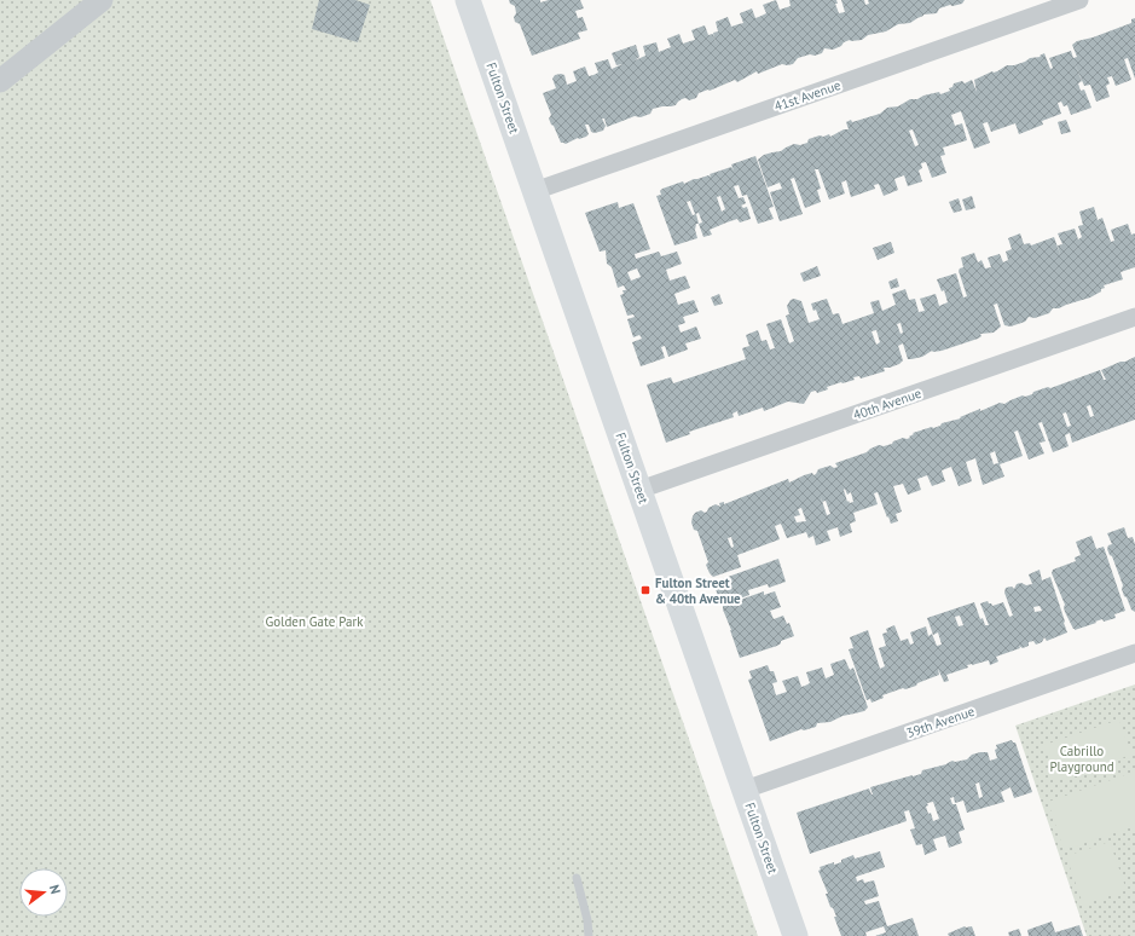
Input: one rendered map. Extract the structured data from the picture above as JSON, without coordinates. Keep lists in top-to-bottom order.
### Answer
{
  "streets": {
    "main road": ["Fulton Street"],
    "street": ["41st Avenue", "40th Avenue", "39th Avenue"]
  },
  "crossings": [
    ["41st Avenue", "Fulton Street"],
    ["Fulton Street", "40th Avenue"],
    ["Fulton Street", "39th Avenue"]
  ],
  "parks": ["Golden Gate Park", "Cabrillo Playground"],
  "places": {
    "transit": ["Fulton Street & 40th Avenue"]
  },
  "north": "right"
}
